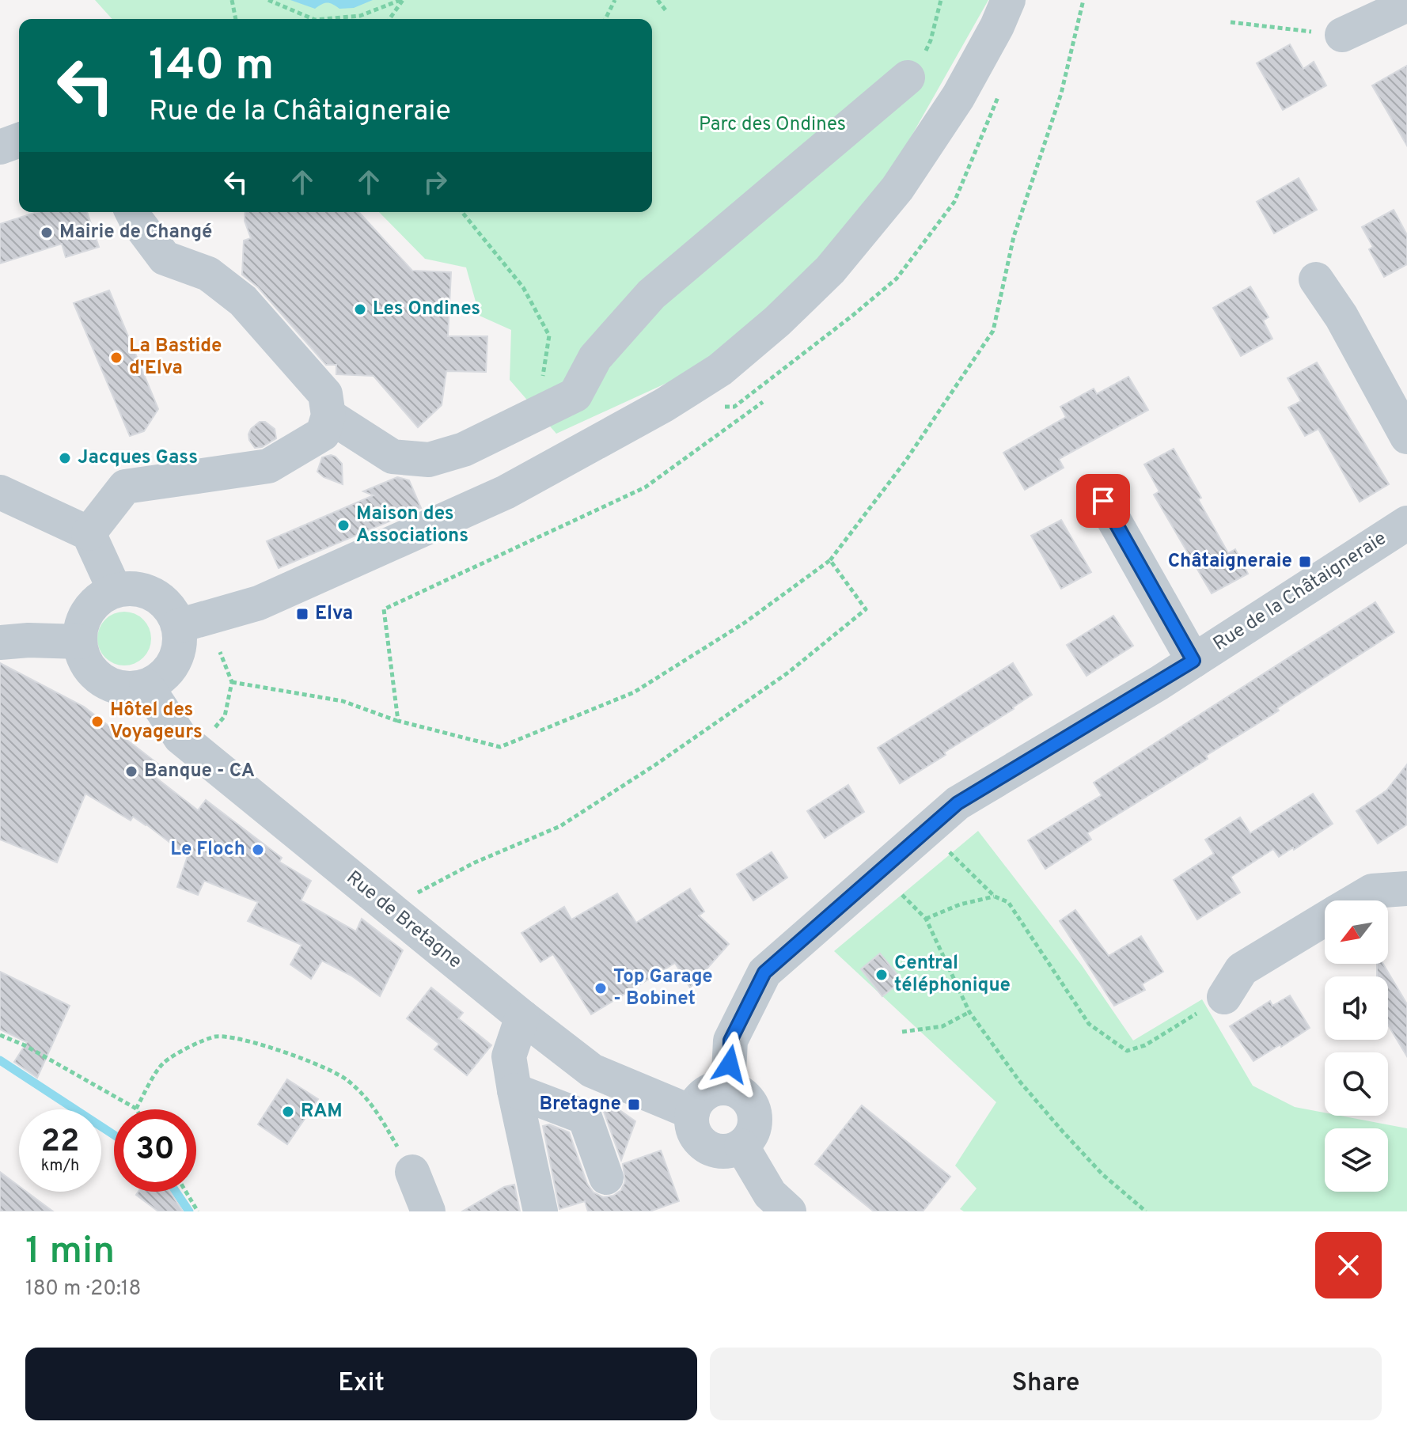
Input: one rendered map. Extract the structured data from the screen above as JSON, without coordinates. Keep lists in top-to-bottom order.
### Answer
{
  "streets": {
    "street": ["Rue de la Châtaigneraie", "Rue de Bretagne"]
  },
  "crossings": [
    ["Rue de la Châtaigneraie", "Rue de Bretagne"]
  ],
  "parks": ["Parc des Ondines"],
  "places": {
    "other": [
      "Mairie de Changé",
      "Les Ondines",
      "La Bastide d'Elva",
      "Jacques Gass",
      "Maison des Associations",
      "Hôtel des Voyageurs",
      "Banque - CA",
      "Le Floch",
      "Central téléphonique",
      "Top Garage - Bobinet",
      "RAM"
    ],
    "transit": ["Châtaigneraie", "Elva", "Bretagne"]
  },
  "north": "bottom left",
  "page": {
    "turn": ["140 m", "Rue de la Châtaigneraie"],
    "speed": "22 km/h",
    "limit": "30",
    "heading": ["1 min", "180 m · 20:18"],
    "buttons": ["Exit", "Share"]
  }
}
